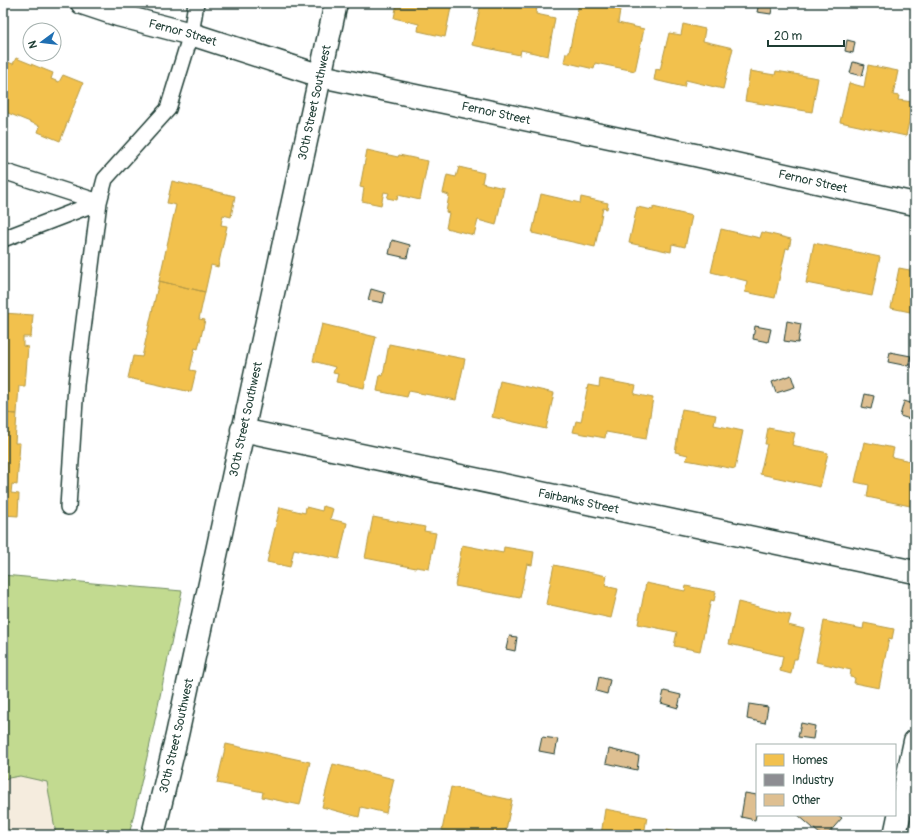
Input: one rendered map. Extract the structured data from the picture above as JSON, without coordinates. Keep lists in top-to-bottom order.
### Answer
{
  "streets": {
    "street": ["Fernor Street", "30th Street Southwest", "Fairbanks Street"]
  },
  "crossings": [
    ["Fernor Street", "30th Street Southwest"],
    ["30th Street Southwest", "Fairbanks Street"]
  ],
  "legend": ["Homes", "Industry", "Other"],
  "scale_bar": "20 m",
  "north": "left"
}
